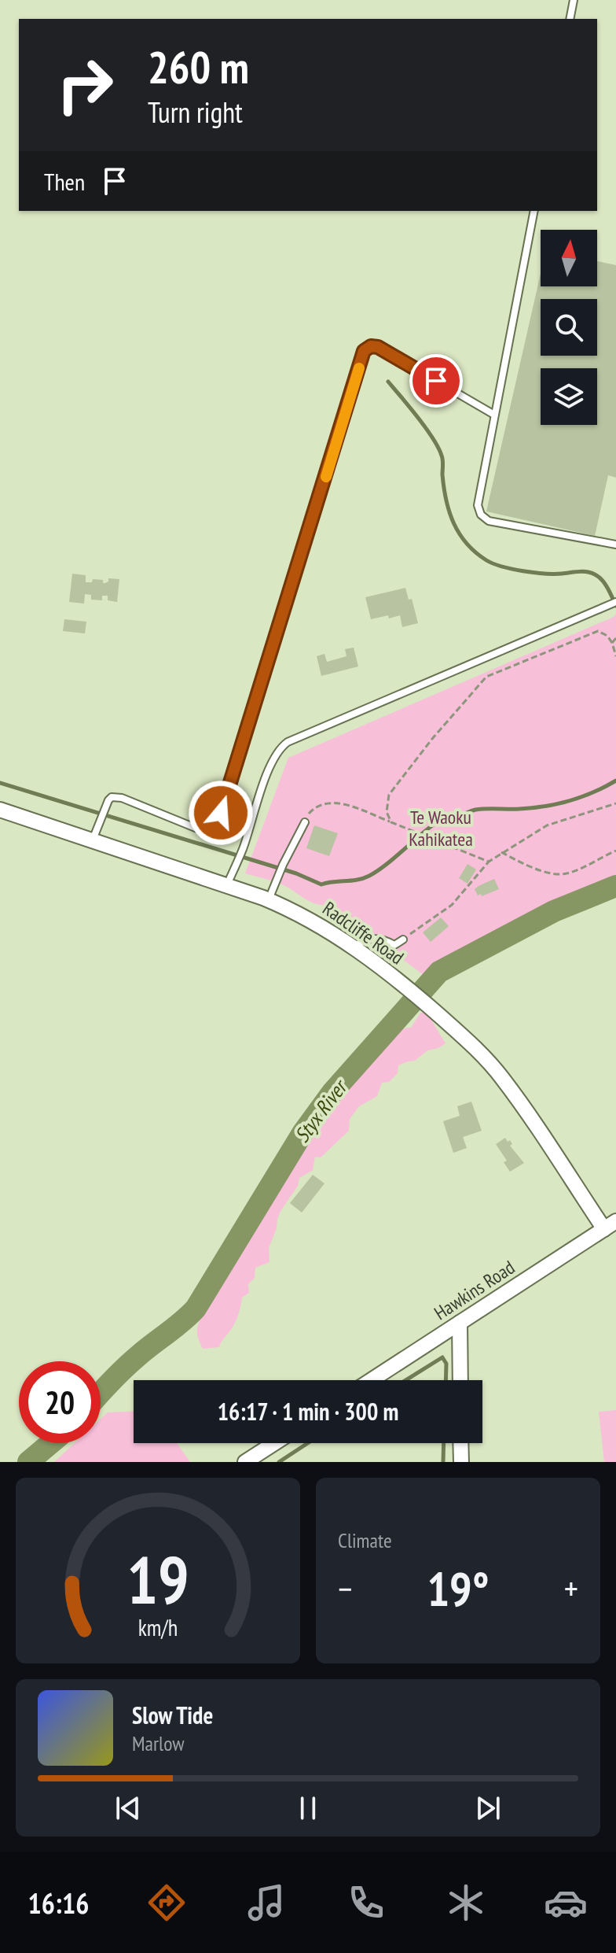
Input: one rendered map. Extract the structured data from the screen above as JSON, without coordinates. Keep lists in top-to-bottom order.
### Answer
{
  "streets": {
    "street": ["Radcliffe Road", "Hawkins Road"]
  },
  "crossings": [
    ["Radcliffe Road", "Hawkins Road"]
  ],
  "water": ["Styx River"],
  "parks": ["Te Waoku Kahikatea"],
  "north": "top",
  "page": {
    "turn": ["260 m", "Turn right"],
    "then": "Then",
    "limit": "20",
    "trip": "16:17 · 1 min · 300 m",
    "tile": "Climate",
    "heat": ["−", "19°", "+"],
    "song": ["Slow Tide", "Marlow"],
    "tabs": "16:16",
    "gauge": ["19", "km/h"]
  }
}
